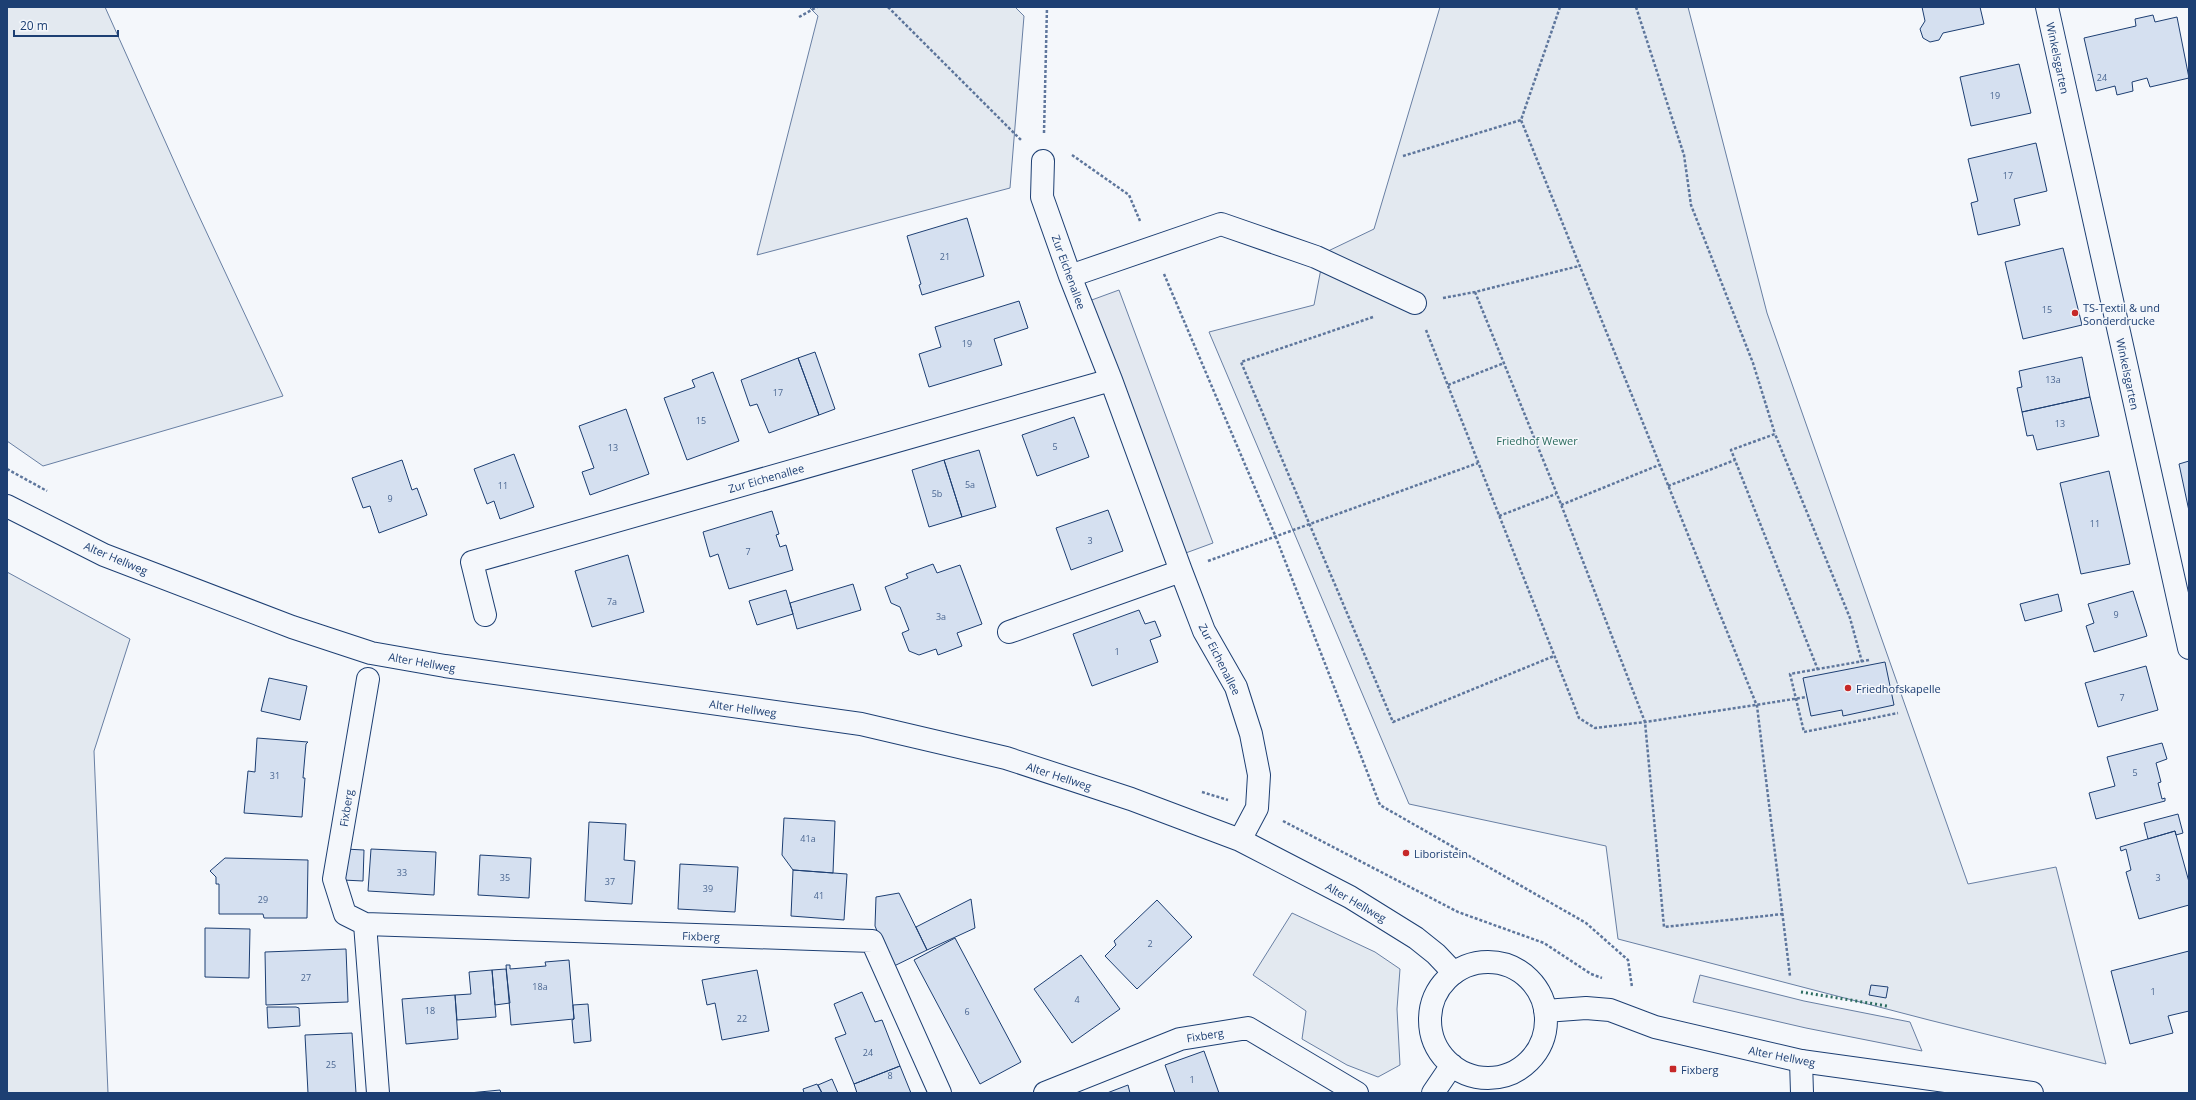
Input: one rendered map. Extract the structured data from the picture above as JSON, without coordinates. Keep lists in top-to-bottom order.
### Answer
{
  "streets": {
    "street": [
      "Winkelsgarten",
      "Zur Eichenallee",
      "Alter Hellweg",
      "Fixberg"
    ]
  },
  "crossings": [
    ["Zur Eichenallee", "Alter Hellweg"]
  ],
  "parks": ["Friedhof Wewer"],
  "places": {
    "other": ["TS-Textil & und Sonderdrucke", "Friedhofskapelle", "Liboristein"],
    "transit": ["Fixberg"]
  },
  "house_numbers": [
    "24",
    "19",
    "17",
    "21",
    "15",
    "19",
    "13a",
    "17",
    "15",
    "13",
    "5",
    "13",
    "5a",
    "11",
    "5b",
    "9",
    "11",
    "3",
    "7",
    "7a",
    "9",
    "3a",
    "1",
    "7",
    "5",
    "31",
    "41a",
    "33",
    "35",
    "3",
    "37",
    "39",
    "41",
    "29",
    "2",
    "27",
    "18a",
    "1",
    "4",
    "18",
    "6",
    "22",
    "24",
    "25",
    "8",
    "1"
  ],
  "scale_bar": "20 m"
}
